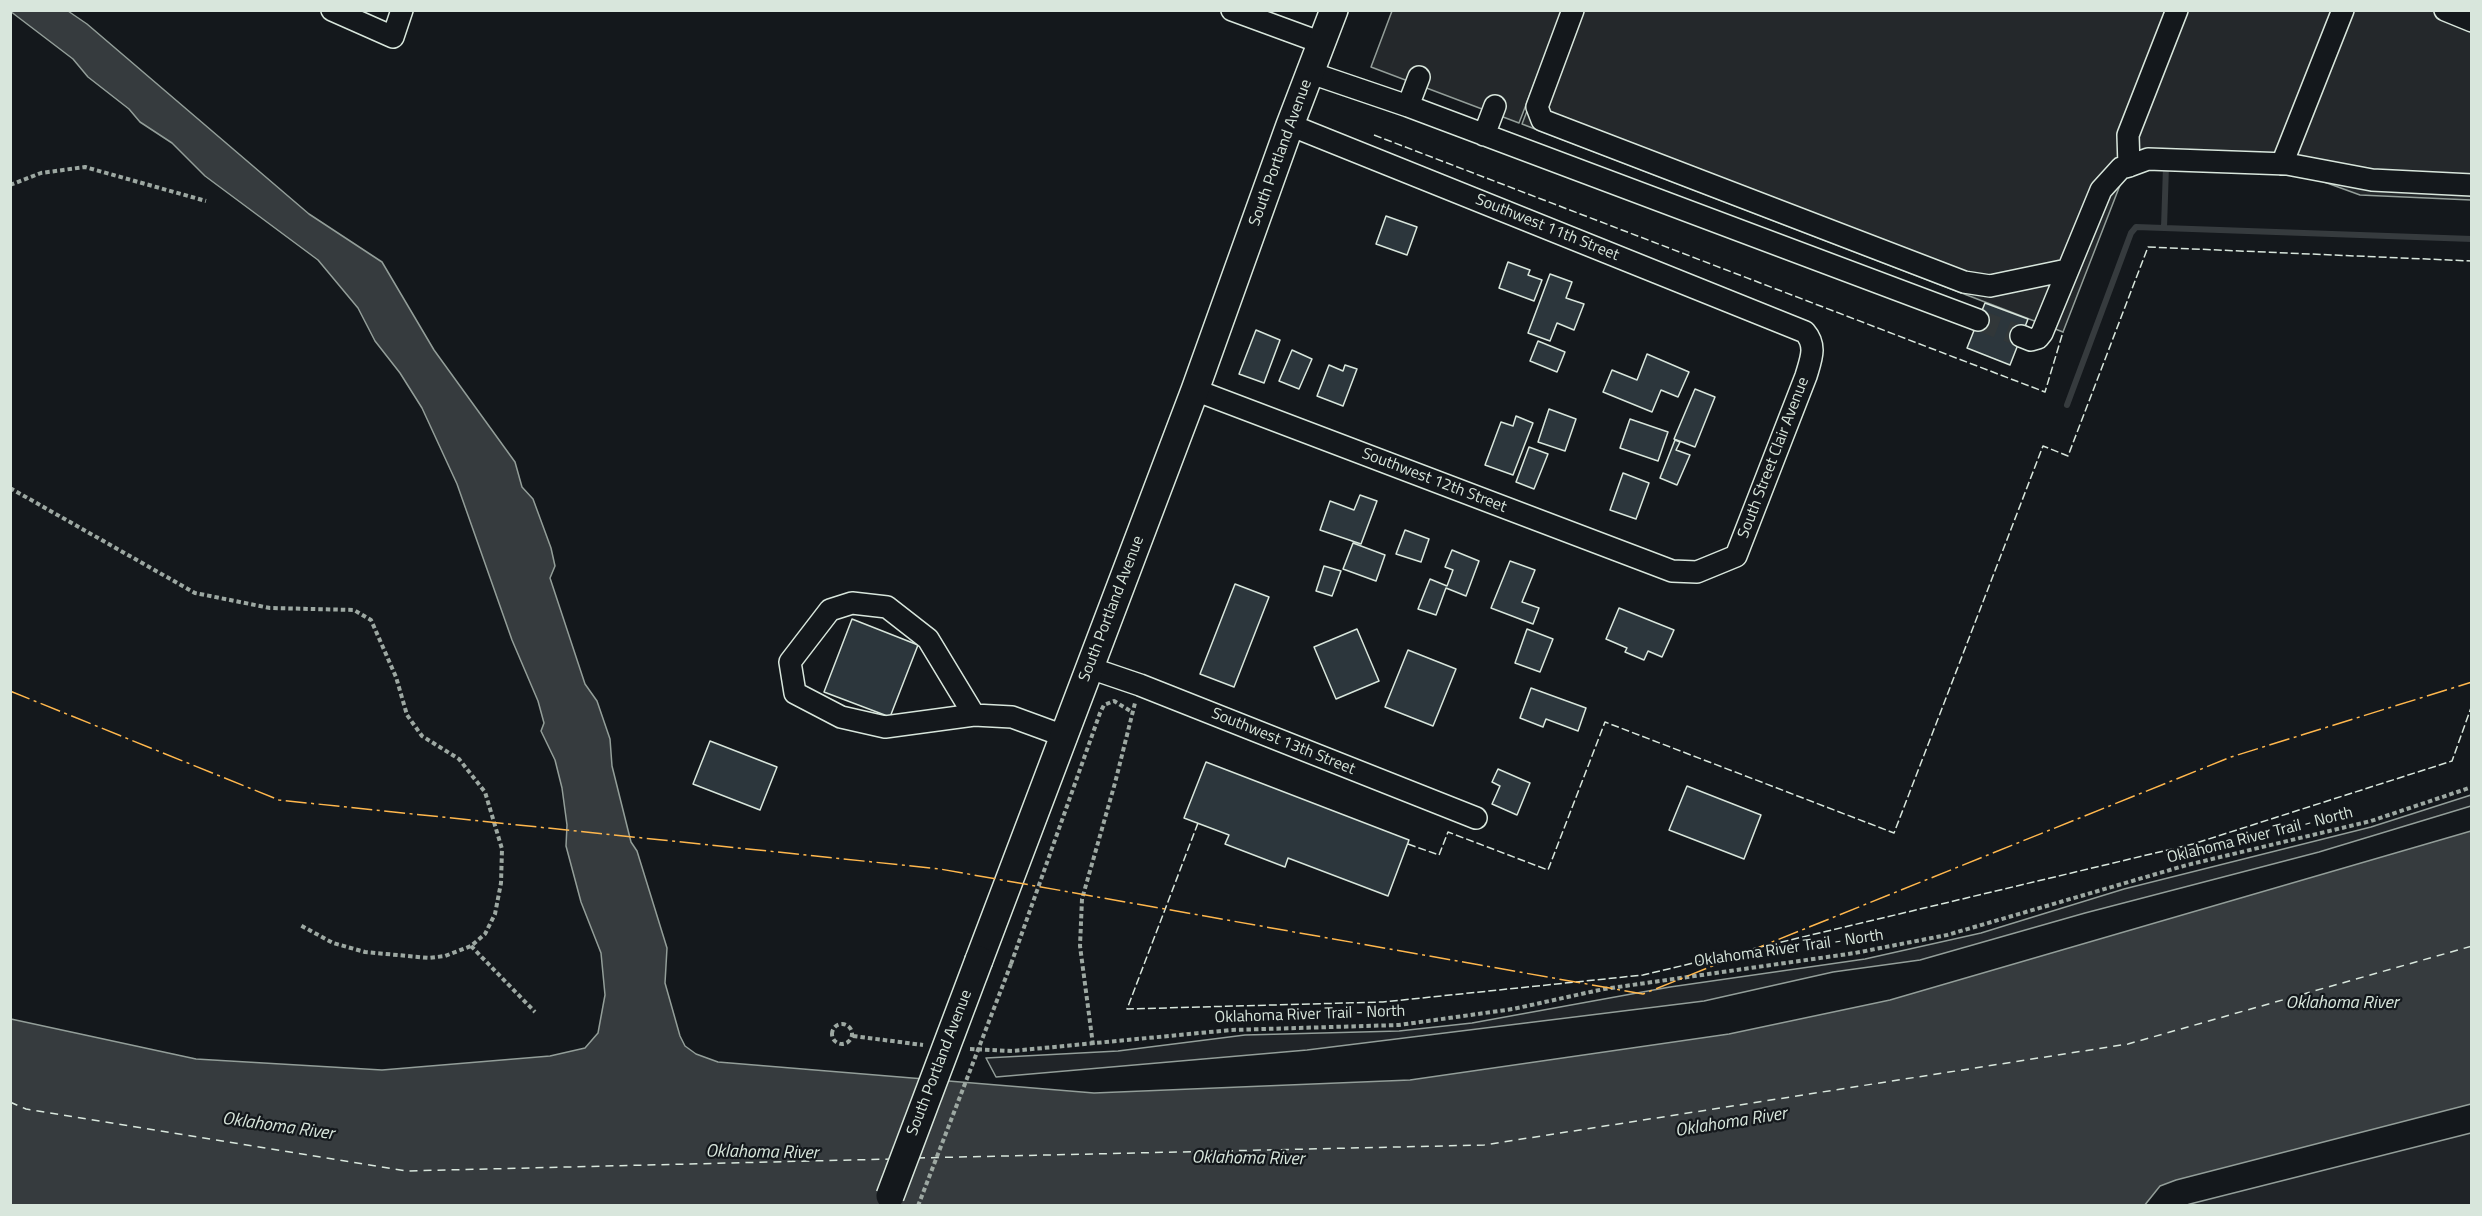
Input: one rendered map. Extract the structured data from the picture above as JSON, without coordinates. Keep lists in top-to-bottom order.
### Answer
{
  "streets": {
    "main road": ["South Portland Avenue"],
    "street": [
      "Southwest 11th Street",
      "South Street Clair Avenue",
      "Southwest 12th Street",
      "Southwest 13th Street"
    ],
    "path": ["Oklahoma River Trail - North"]
  },
  "crossings": [
    ["South Portland Avenue", "Southwest 11th Street"],
    ["South Portland Avenue", "Southwest 12th Street"],
    ["South Portland Avenue", "Southwest 13th Street"],
    ["Southwest 11th Street", "South Street Clair Avenue"],
    ["South Street Clair Avenue", "Southwest 12th Street"]
  ],
  "water": ["Oklahoma River"]
}
